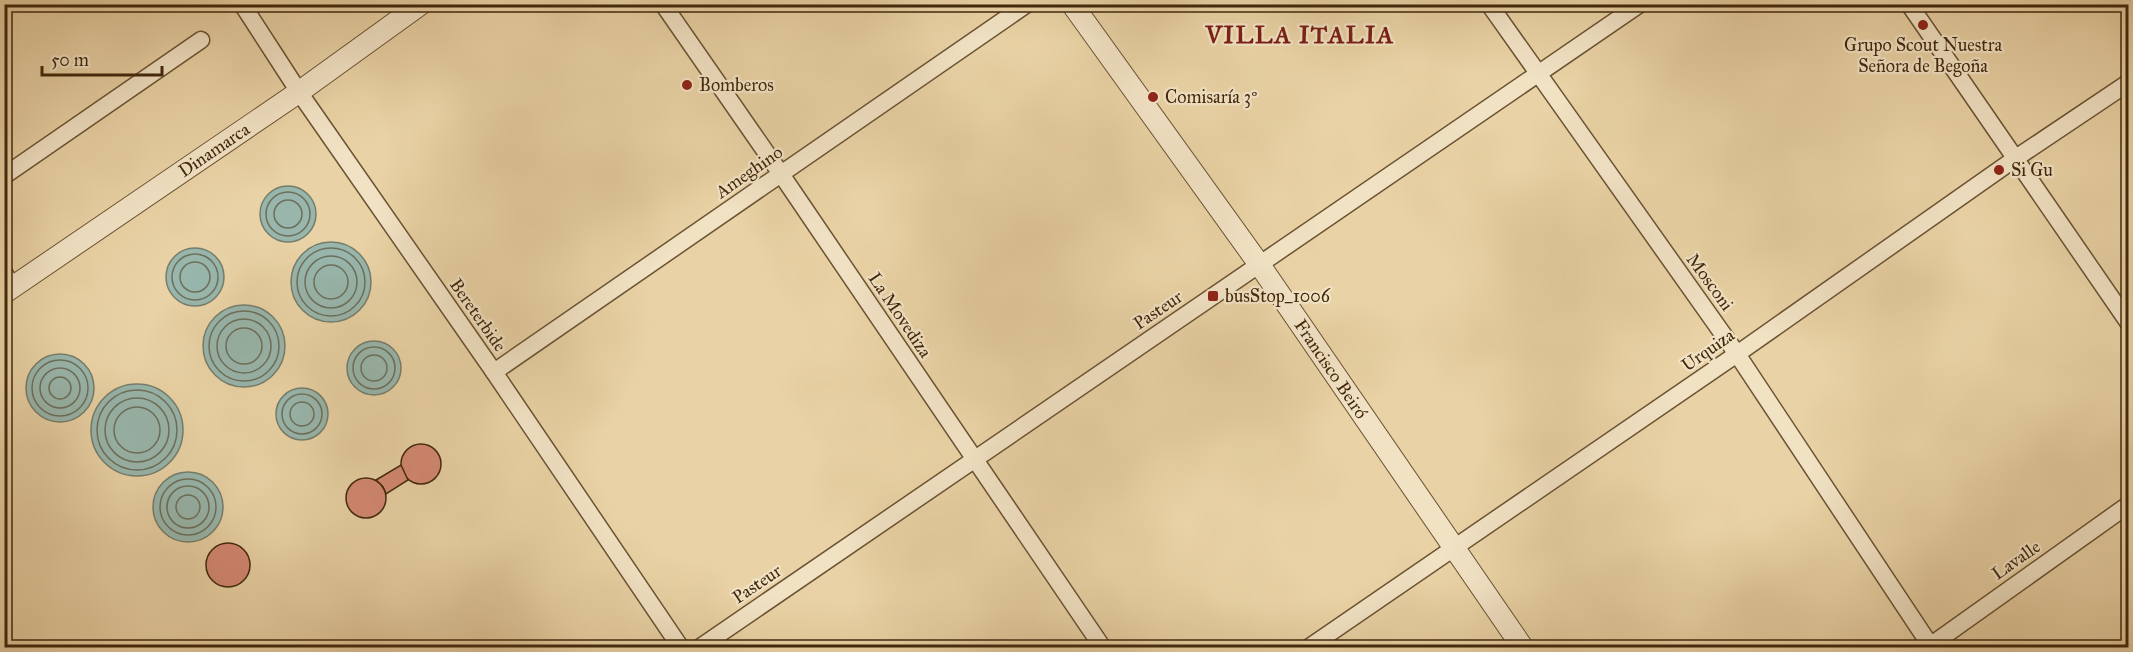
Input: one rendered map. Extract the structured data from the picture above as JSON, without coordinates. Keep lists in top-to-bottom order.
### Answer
{
  "streets": {
    "street": [
      "Dinamarca",
      "Ameghino",
      "Mosconi",
      "Pasteur",
      "Bereterbide",
      "La Movediza",
      "Urquiza",
      "Francisco Beiró",
      "Lavalle"
    ]
  },
  "crossings": [
    ["Dinamarca", "Bereterbide"],
    ["Ameghino", "Bereterbide"],
    ["Ameghino", "La Movediza"],
    ["Mosconi", "Pasteur"],
    ["Mosconi", "Urquiza"],
    ["Mosconi", "Lavalle"],
    ["Pasteur", "La Movediza"],
    ["Pasteur", "Francisco Beiró"],
    ["Urquiza", "Francisco Beiró"]
  ],
  "districts": ["VILLA ITALIA"],
  "places": {
    "other": [
      "Grupo Scout Nuestra Señora de Begoña",
      "Bomberos",
      "Comisaría 3º",
      "Si Gu"
    ],
    "transit": ["busStop_1006"]
  },
  "scale_bar": "50 m"
}
